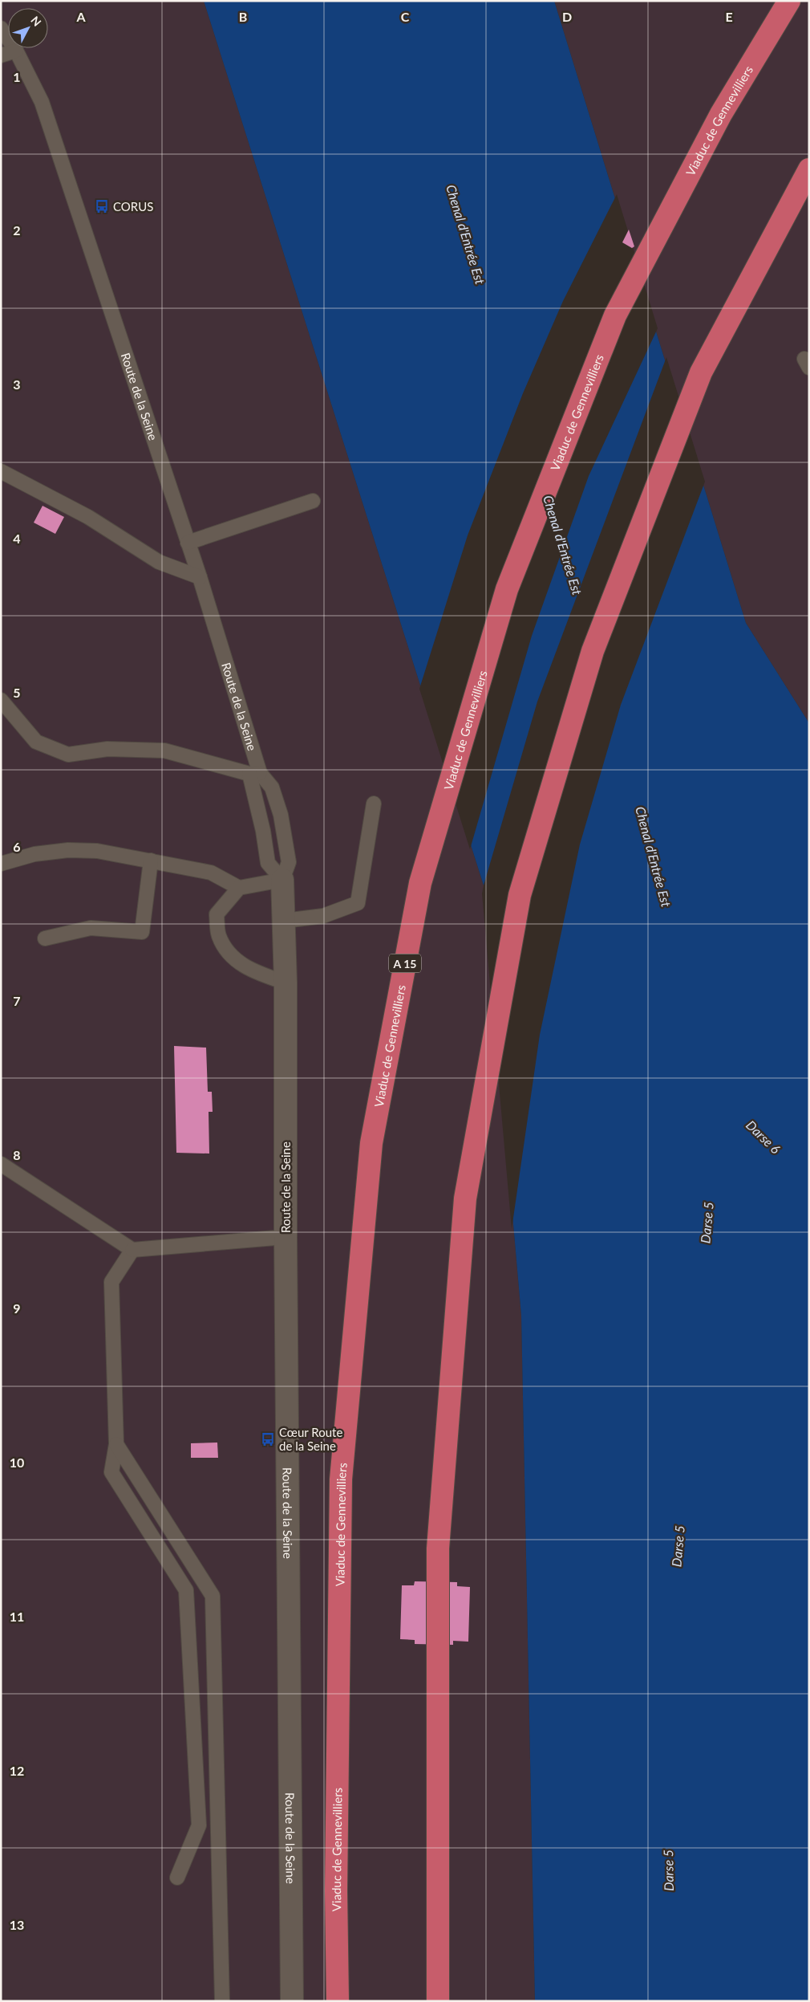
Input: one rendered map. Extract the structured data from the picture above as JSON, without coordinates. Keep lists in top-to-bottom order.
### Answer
{
  "streets": {
    "highway": ["Viaduc de Gennevilliers", "A 15"],
    "street": ["Route de la Seine"]
  },
  "water": ["Chenal d'Entrée Est", "Darse 6", "Darse 5"],
  "places": {
    "bus stop": ["CORUS", "Cœur Route de la Seine"]
  },
  "north": "top right",
  "grid": {
    "columns": [
      "A",
      "B",
      "C",
      "D",
      "E"
    ],
    "rows": [
      "1",
      "2",
      "3",
      "4",
      "5",
      "6",
      "7",
      "8",
      "9",
      "10",
      "11",
      "12",
      "13"
    ]
  }
}
